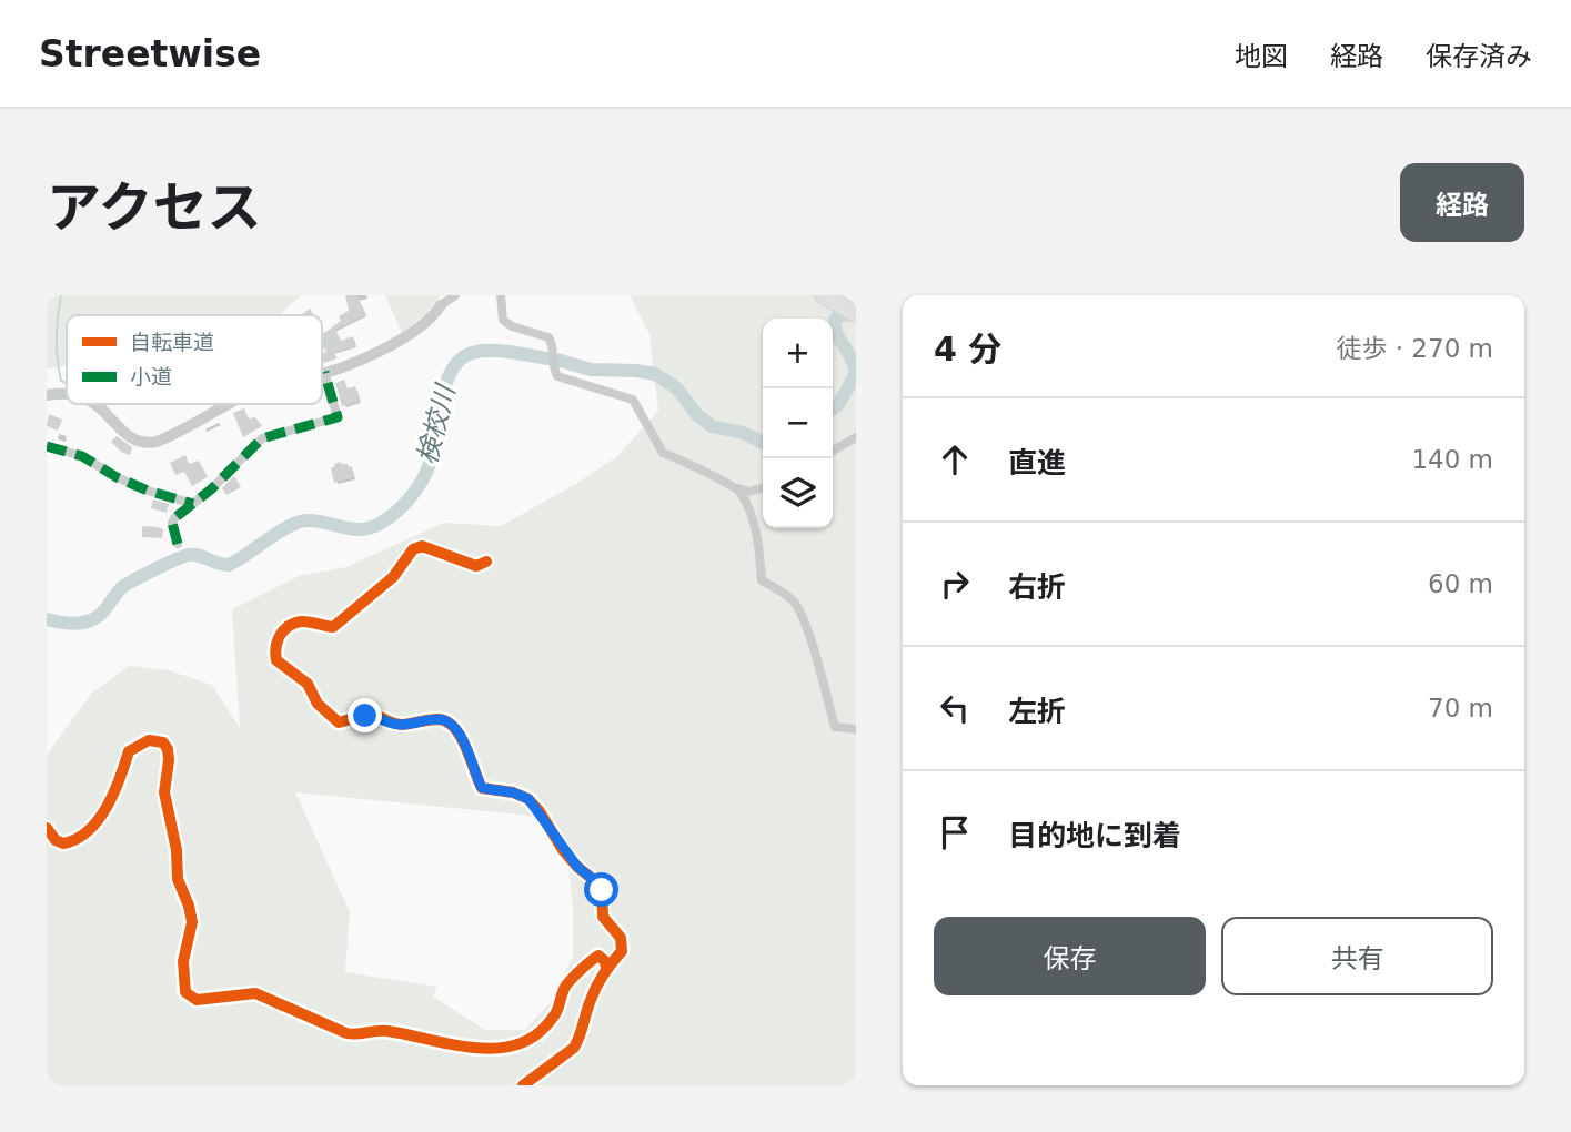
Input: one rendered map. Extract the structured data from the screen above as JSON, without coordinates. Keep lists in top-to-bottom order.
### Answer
{
  "water": ["検校川"],
  "legend": ["自転車道", "小道"],
  "page": {
    "header": "Streetwise",
    "nav": ["地図", "経路", "保存済み"],
    "title": "アクセス",
    "buttons": [
      "経路",
      ["保存", "共有"]
    ],
    "heading": ["4 分", "徒歩 · 270 m"],
    "map_buttons": ["+", "−"],
    "list": [
      ["直進", "140 m"],
      ["右折", "60 m"],
      ["左折", "70 m"],
      "目的地に到着"
    ]
  }
}
